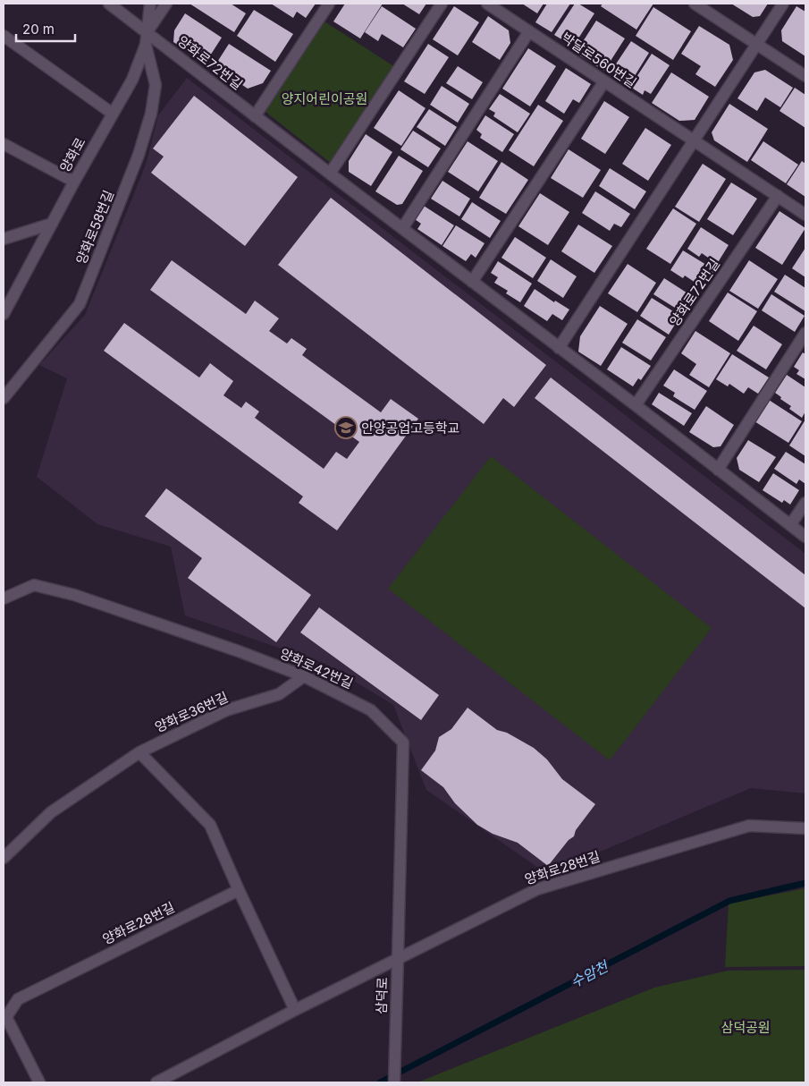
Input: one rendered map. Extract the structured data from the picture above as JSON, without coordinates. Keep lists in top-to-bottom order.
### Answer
{
  "streets": {
    "street": [
      "박달로560번길",
      "양화로72번길",
      "양화로",
      "양화로58번길",
      "양화로42번길",
      "양화로36번길",
      "양화로28번길",
      "삼덕로"
    ]
  },
  "crossings": [
    ["박달로560번길", "양화로72번길"],
    ["양화로72번길", "양화로"],
    ["양화로", "양화로58번길"],
    ["양화로42번길", "양화로36번길"],
    ["양화로42번길", "양화로28번길"],
    ["양화로42번길", "삼덕로"],
    ["양화로28번길", "삼덕로"]
  ],
  "water": ["수암천"],
  "parks": ["양지어린이공원", "삼덕공원"],
  "places": {
    "school or university": ["안양공업고등학교"]
  },
  "scale_bar": "20 m"
}
